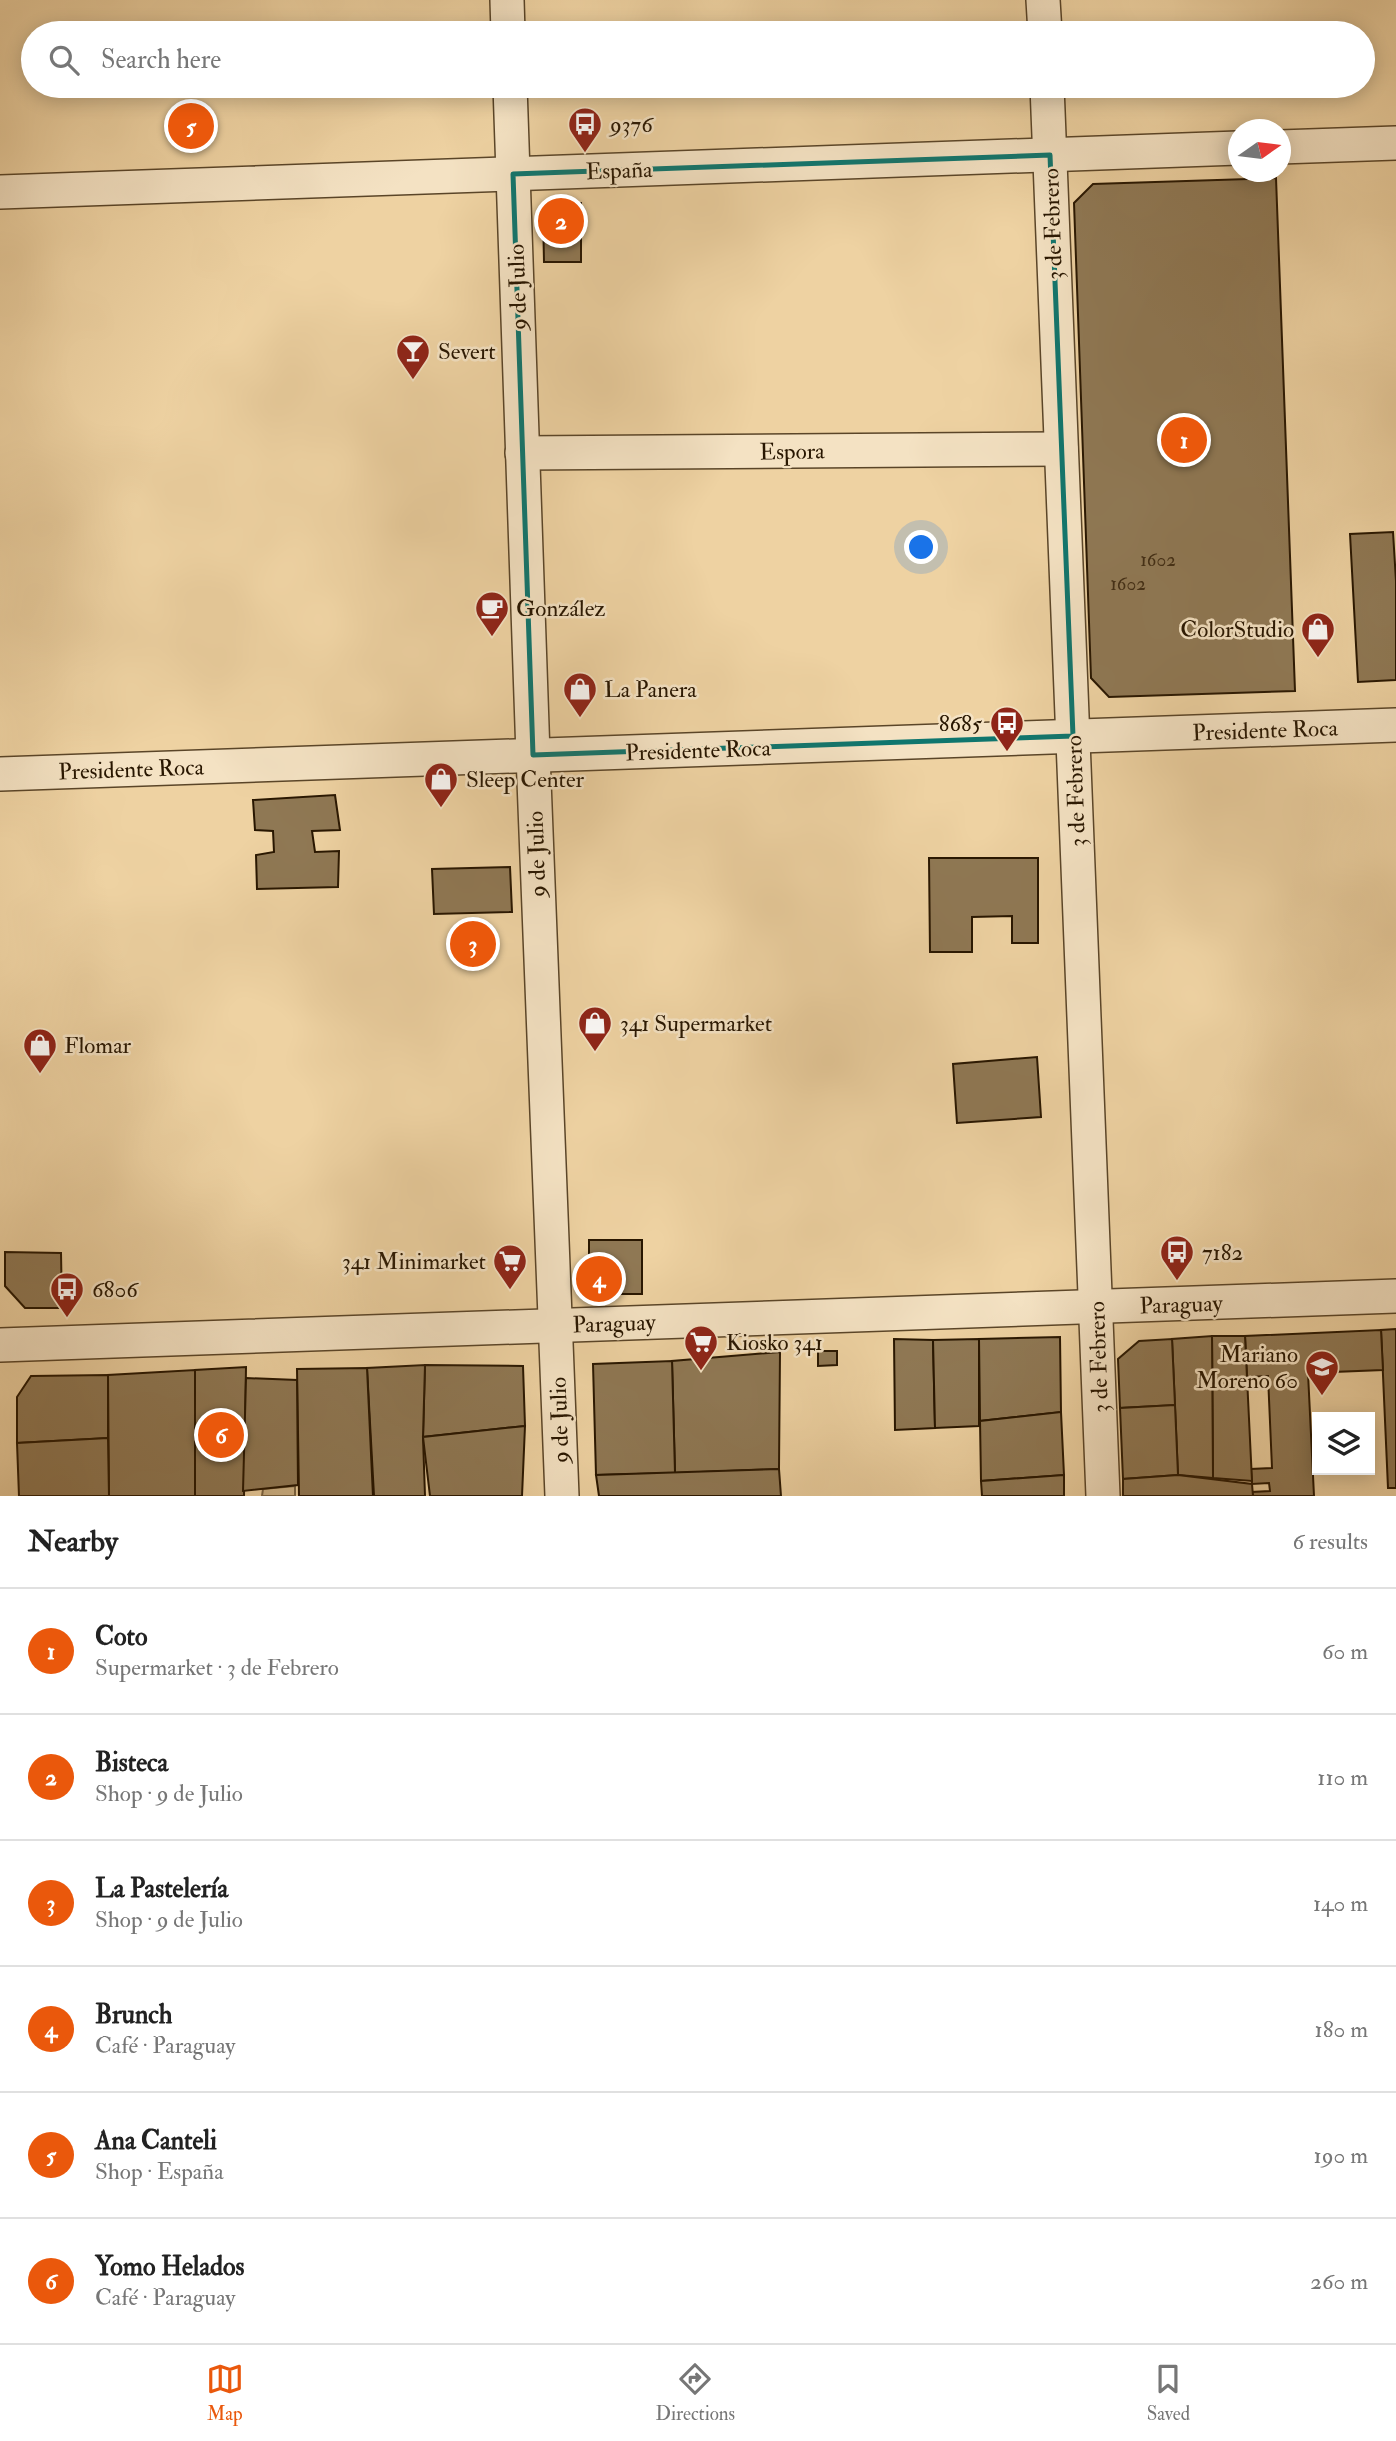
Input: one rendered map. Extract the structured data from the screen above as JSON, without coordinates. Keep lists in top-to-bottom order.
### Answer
{
  "streets": {
    "street": [
      "España",
      "3 de Febrero",
      "9 de Julio",
      "Espora",
      "Presidente Roca",
      "Paraguay"
    ]
  },
  "crossings": [
    ["España", "3 de Febrero"],
    ["España", "9 de Julio"],
    ["3 de Febrero", "Espora"],
    ["3 de Febrero", "Presidente Roca"],
    ["3 de Febrero", "Paraguay"],
    ["9 de Julio", "Espora"],
    ["9 de Julio", "Presidente Roca"],
    ["9 de Julio", "Paraguay"]
  ],
  "places": {
    "bus stop": [
      "9376",
      "8685",
      "7182",
      "6806"
    ],
    "bar": ["Severt"],
    "cafe": ["González"],
    "shop": [
      "ColorStudio",
      "La Panera",
      "Sleep Center",
      "341 Supermarket",
      "Flomar"
    ],
    "supermarket": ["341 Minimarket", "Kiosko 341"],
    "school or university": ["Mariano Moreno 60"]
  },
  "house_numbers": ["1602", "1602"],
  "north": "right",
  "page": {
    "search": "Search here",
    "pins": [
      "5",
      "2",
      "1",
      "3",
      "4",
      "6"
    ],
    "heading": ["Nearby", "6 results"],
    "list": [
      {
        "mark": "1",
        "name": "Coto",
        "note": "Supermarket · 3 de Febrero",
        "value": "60 m"
      },
      {
        "mark": "2",
        "name": "Bisteca",
        "note": "Shop · 9 de Julio",
        "value": "110 m"
      },
      {
        "mark": "3",
        "name": "La Pastelería",
        "note": "Shop · 9 de Julio",
        "value": "140 m"
      },
      {
        "mark": "4",
        "name": "Brunch",
        "note": "Café · Paraguay",
        "value": "180 m"
      },
      {
        "mark": "5",
        "name": "Ana Canteli",
        "note": "Shop · España",
        "value": "190 m"
      },
      {
        "mark": "6",
        "name": "Yomo Helados",
        "note": "Café · Paraguay",
        "value": "260 m"
      }
    ],
    "nav": ["Map", "Directions", "Saved"]
  }
}
